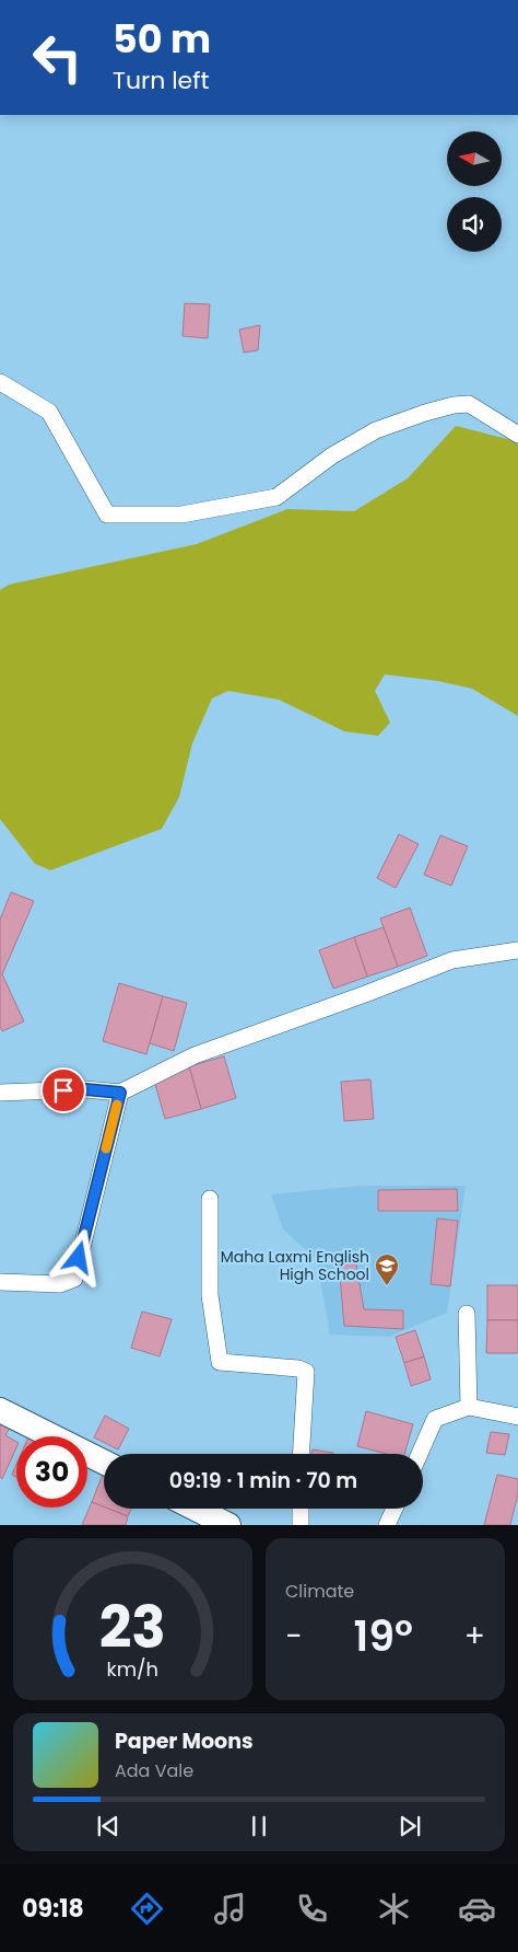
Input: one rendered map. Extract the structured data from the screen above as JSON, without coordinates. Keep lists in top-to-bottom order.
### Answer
{
  "places": {
    "school or university": ["Maha Laxmi English High School"]
  },
  "north": "left",
  "page": {
    "turn": ["50 m", "Turn left"],
    "limit": "30",
    "trip": "09:19 · 1 min · 70 m",
    "tile": "Climate",
    "heat": ["−", "19°", "+"],
    "song": ["Paper Moons", "Ada Vale"],
    "tabs": "09:18",
    "gauge": ["23", "km/h"]
  }
}
